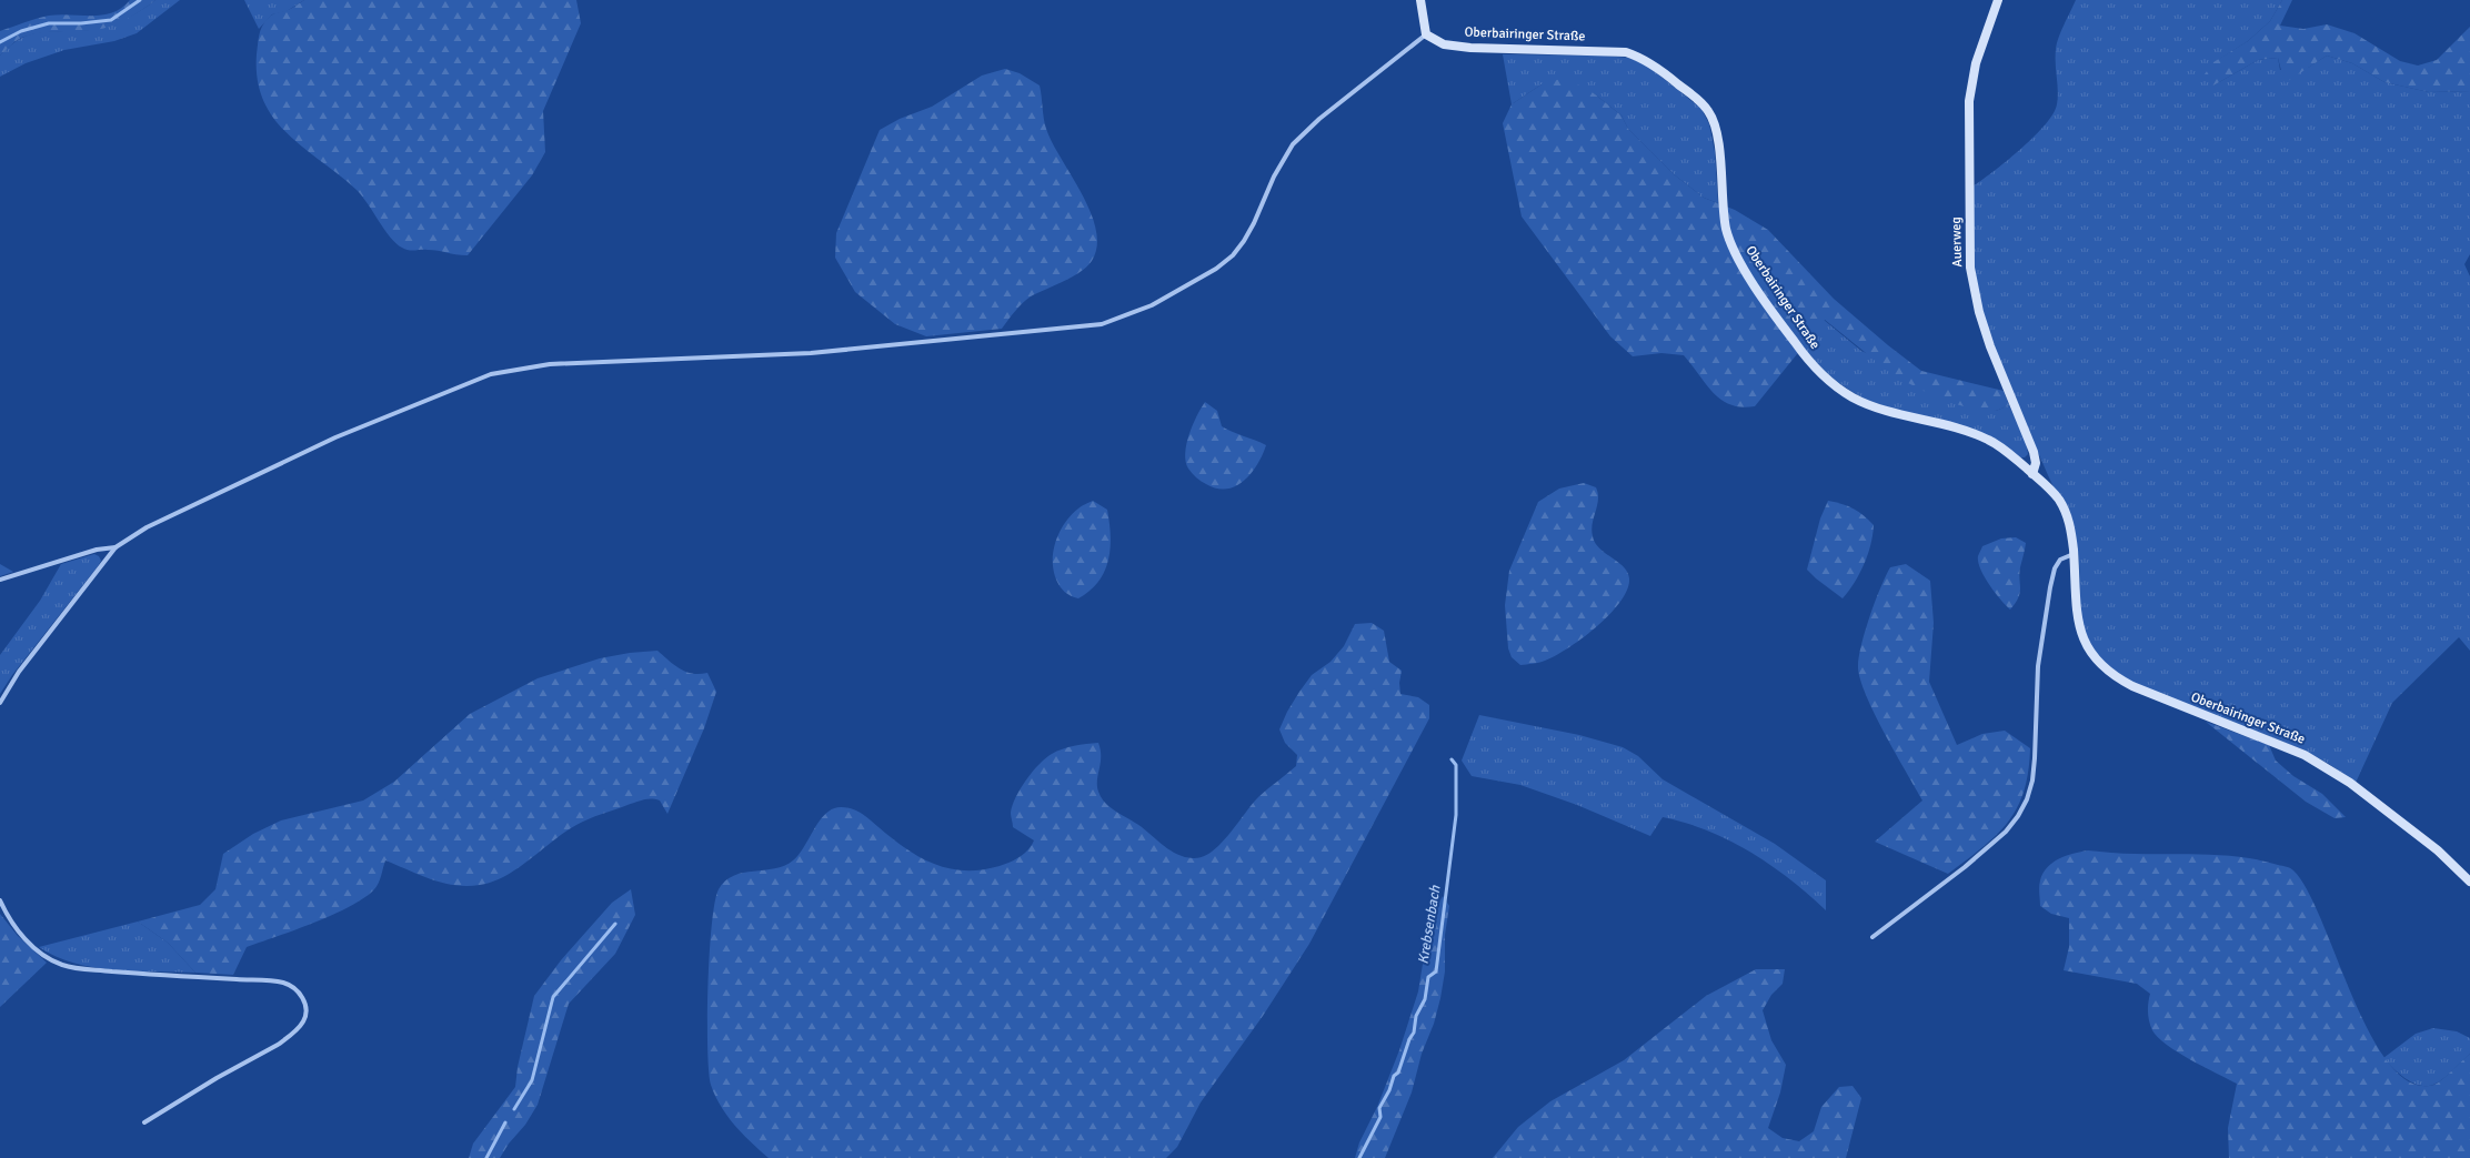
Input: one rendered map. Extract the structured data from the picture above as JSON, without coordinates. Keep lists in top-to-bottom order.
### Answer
{
  "streets": {
    "street": ["Oberbairinger Straße", "Auerweg"]
  },
  "crossings": [
    ["Oberbairinger Straße", "Auerweg"]
  ],
  "water": ["Krebsenbach"]
}
